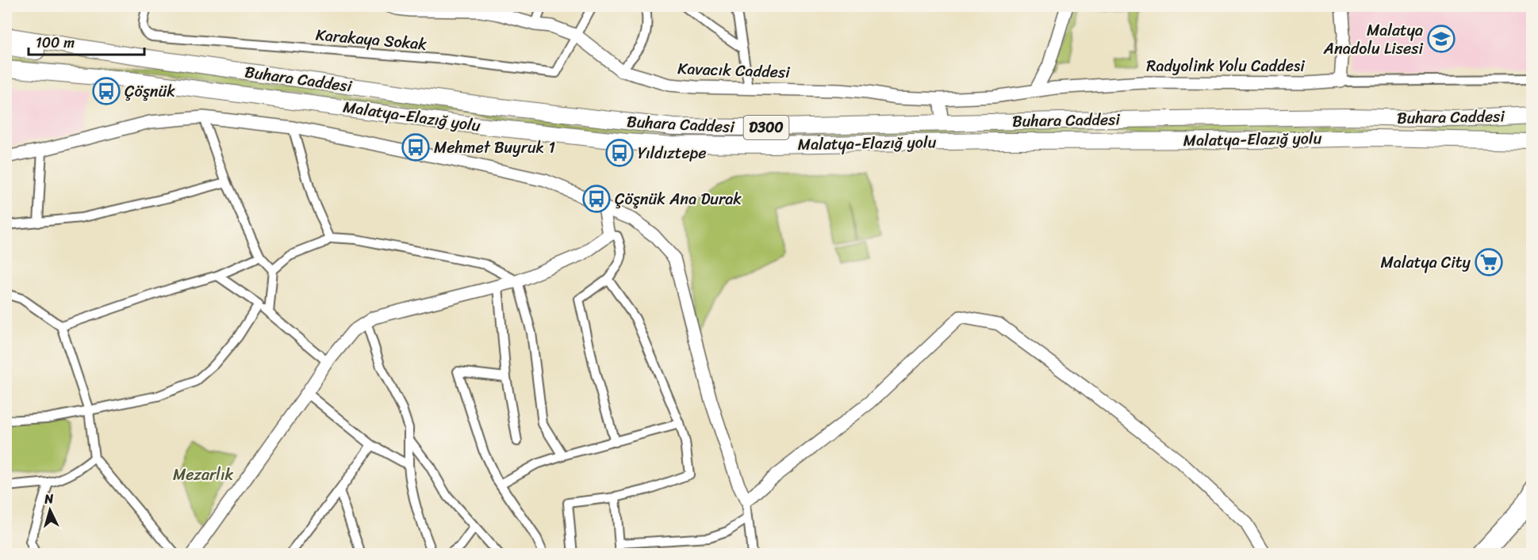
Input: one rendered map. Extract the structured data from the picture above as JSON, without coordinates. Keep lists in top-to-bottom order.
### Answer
{
  "streets": {
    "highway": ["Buhara Caddesi", "Malatya-Elazığ yolu", "D300"],
    "street": ["Karakaya Sokak", "Radyolink Yolu Caddesi", "Kavacık Caddesi"]
  },
  "crossings": [
    ["Karakaya Sokak", "Kavacık Caddesi"],
    ["Radyolink Yolu Caddesi", "Kavacık Caddesi"]
  ],
  "parks": ["Mezarlık"],
  "places": {
    "school or university": ["Malatya Anadolu Lisesi"],
    "bus stop": [
      "Çöşnük",
      "Mehmet Buyruk 1",
      "Yıldıztepe",
      "Çöşnük Ana Durak"
    ],
    "supermarket": ["Malatya City"]
  },
  "scale_bar": "100 m",
  "north": "top"
}
